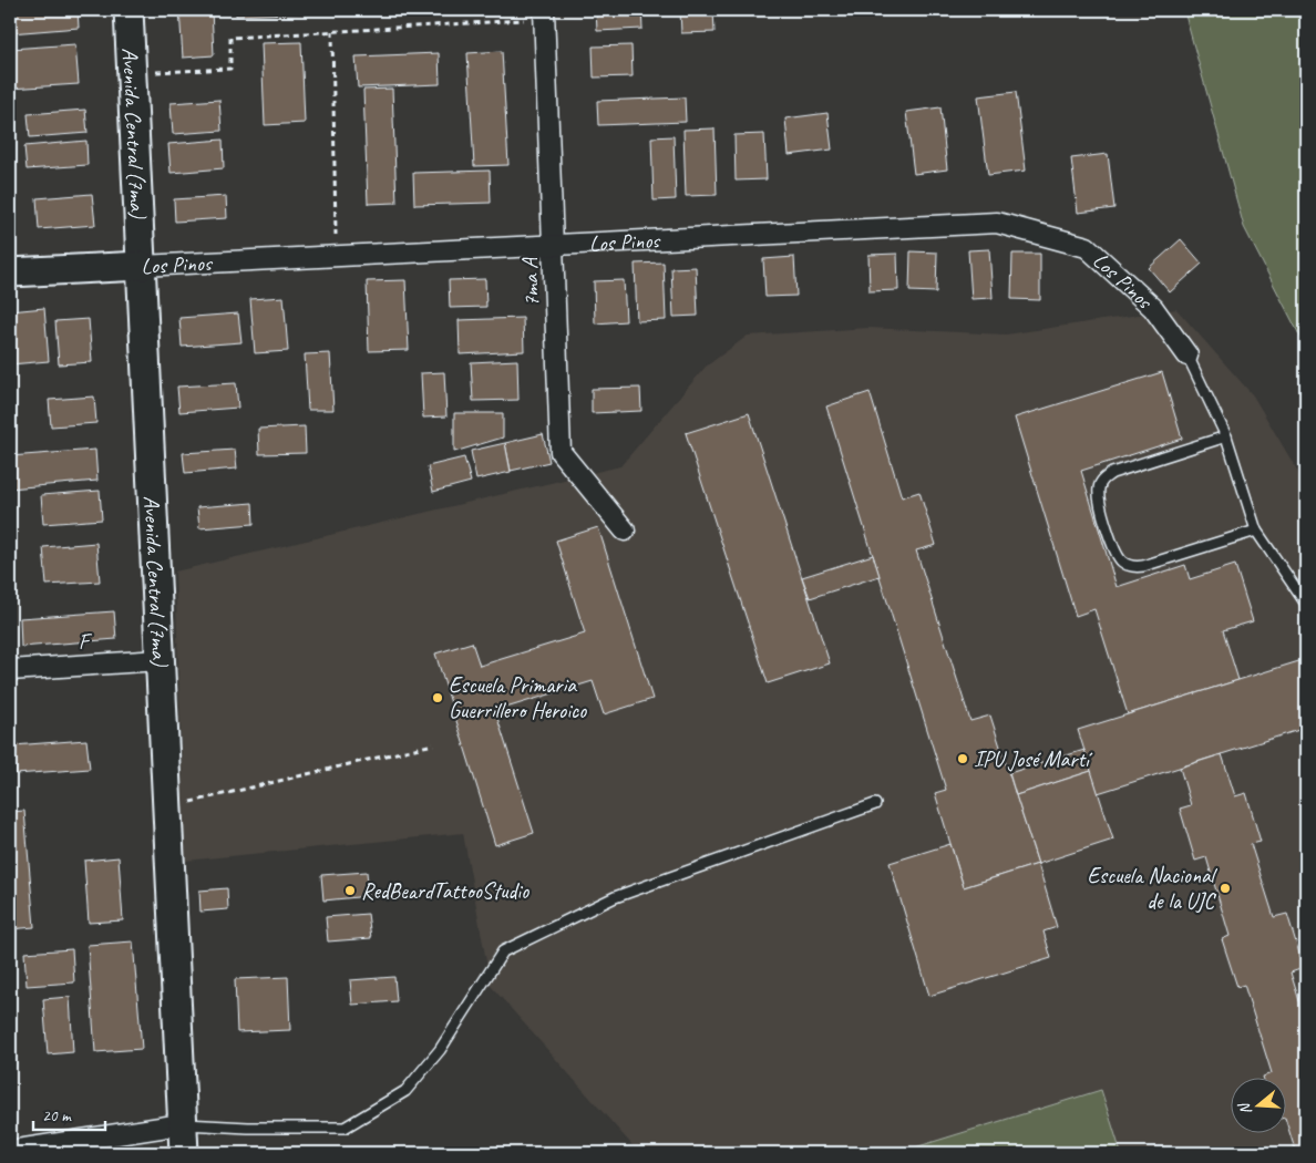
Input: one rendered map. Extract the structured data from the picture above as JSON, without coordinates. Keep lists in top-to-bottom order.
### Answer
{
  "streets": {
    "main road": ["Avenida Central (7ma)", "Los Pinos"],
    "street": ["7ma A", "F"]
  },
  "crossings": [
    ["Avenida Central (7ma)", "Los Pinos"],
    ["Avenida Central (7ma)", "F"],
    ["Los Pinos", "7ma A"]
  ],
  "places": [
    "Escuela Primaria Guerrillero Heroico",
    "IPU José Martí",
    "Escuela Nacional de la UJC",
    "RedBeardTattooStudio"
  ],
  "scale_bar": "20 m",
  "north": "left"
}
